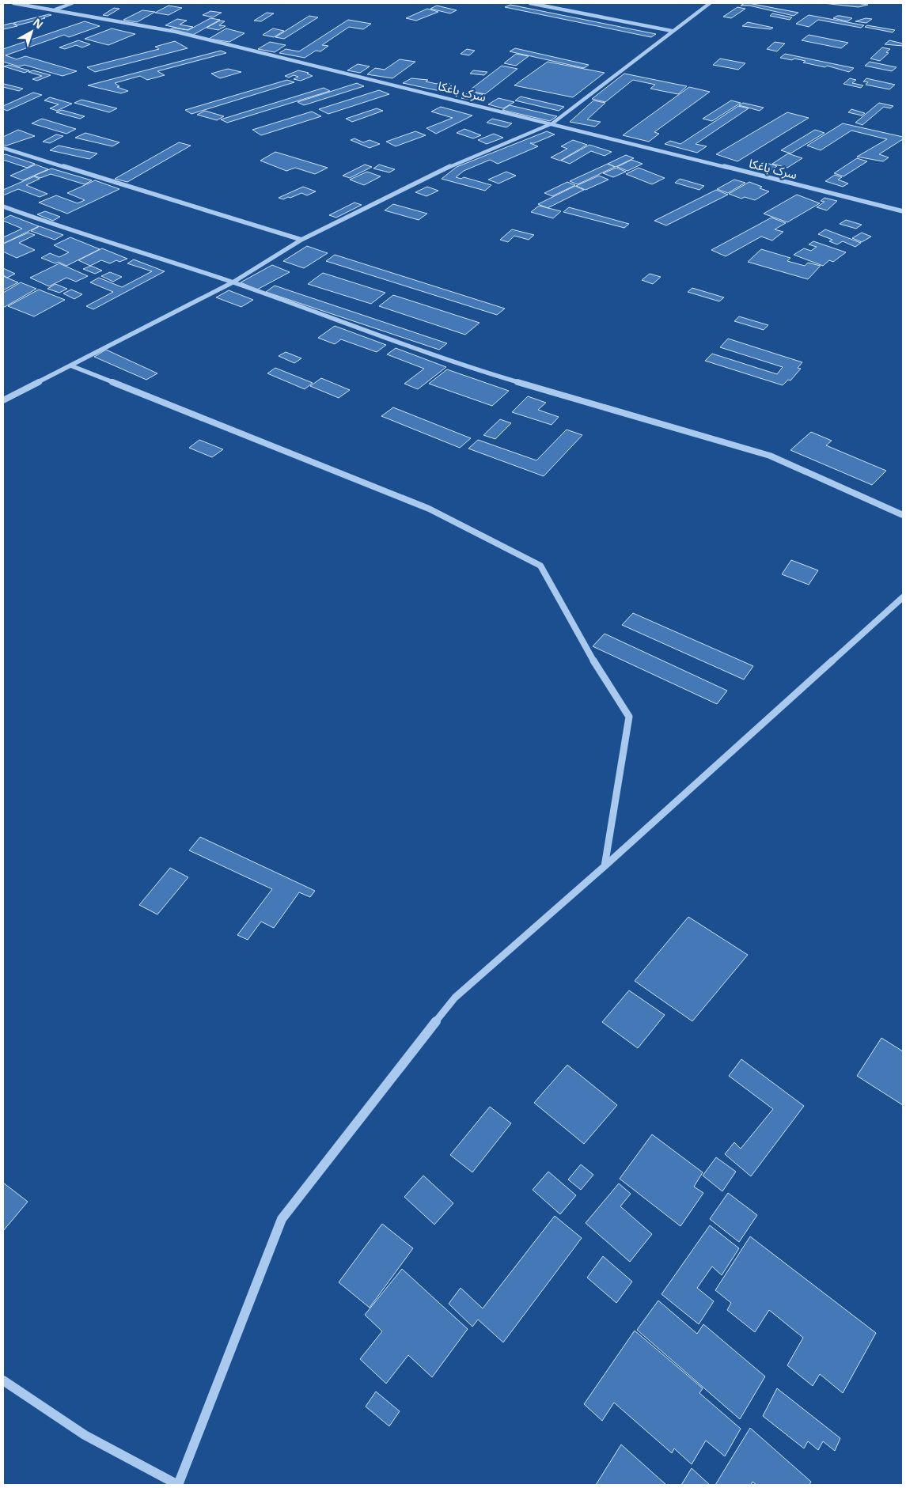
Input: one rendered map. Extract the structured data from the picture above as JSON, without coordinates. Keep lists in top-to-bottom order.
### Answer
{
  "streets": {
    "street": ["سرک باغکا"]
  },
  "north": "top right"
}
